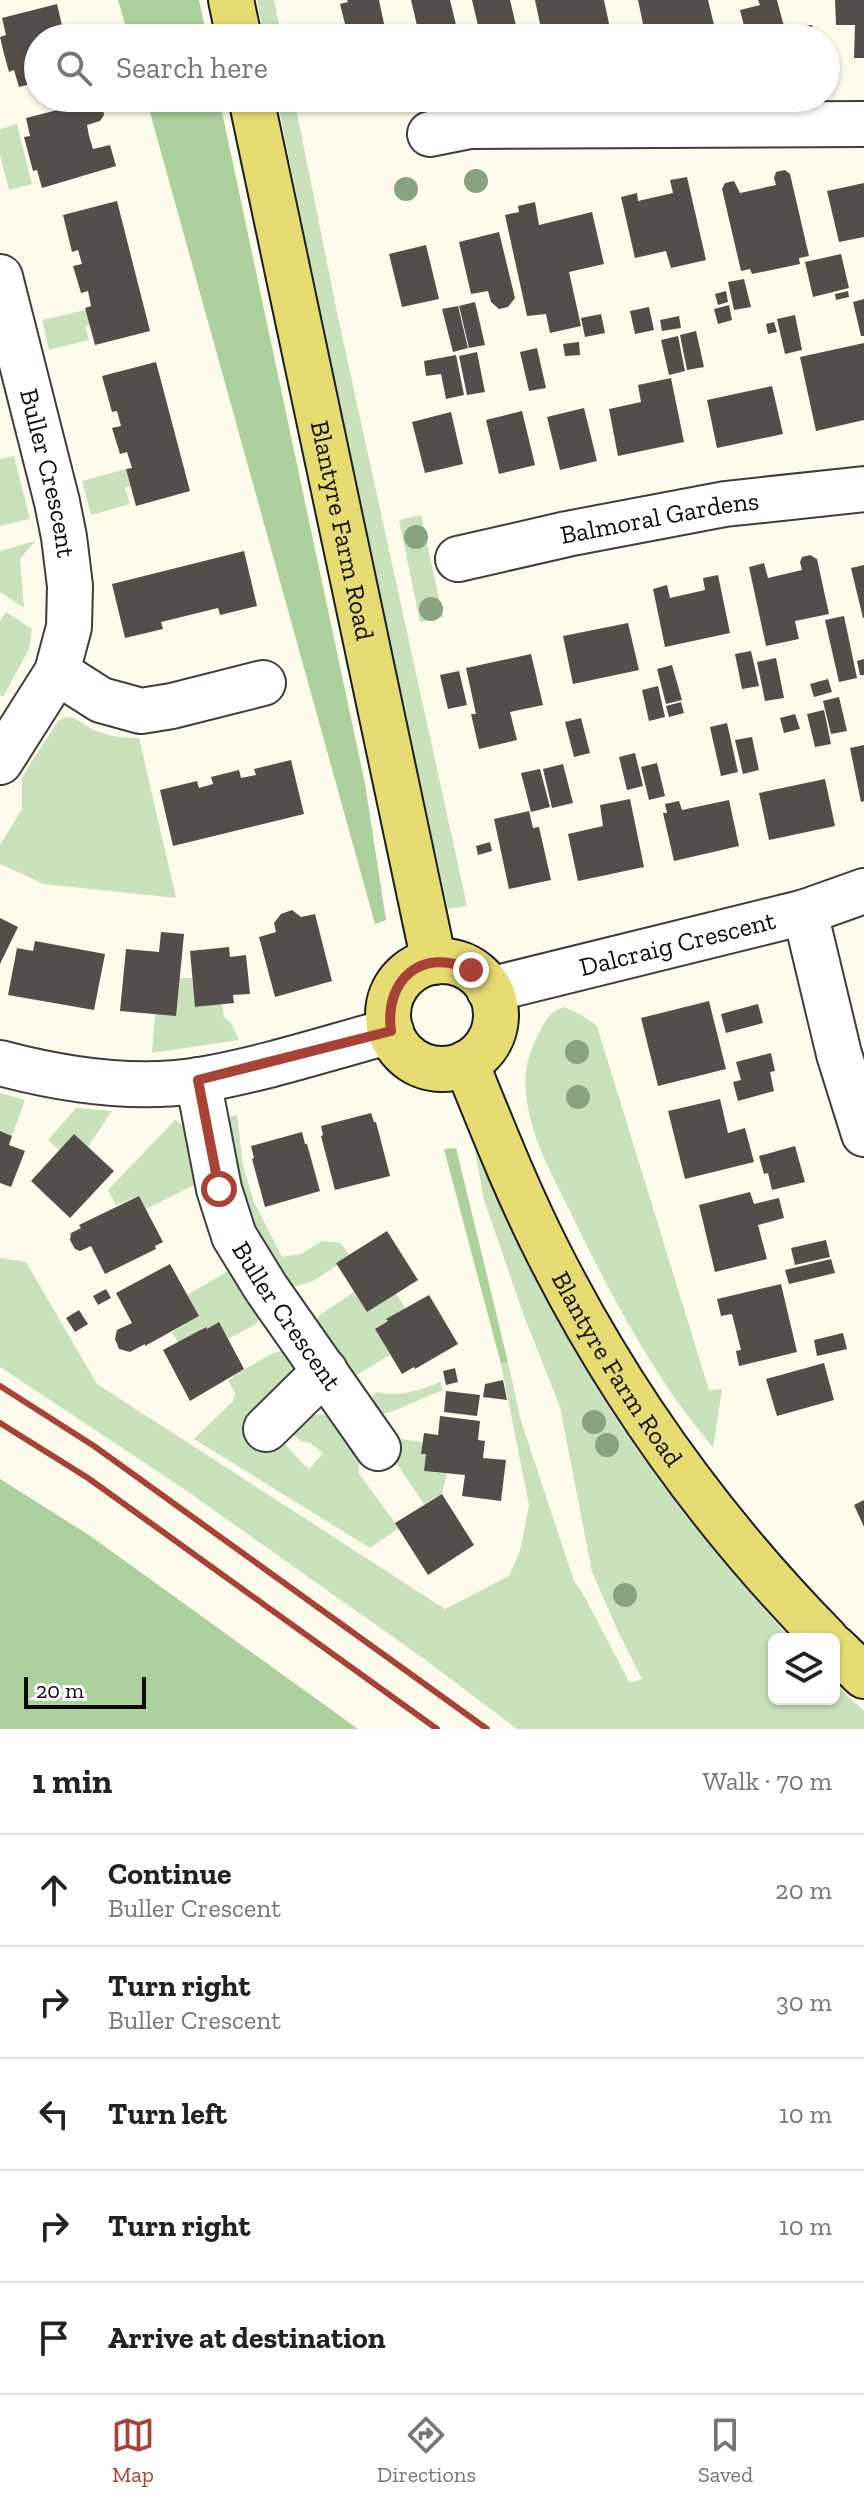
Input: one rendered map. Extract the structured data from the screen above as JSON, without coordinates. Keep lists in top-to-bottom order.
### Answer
{
  "streets": {
    "main road": ["Blantyre Farm Road"],
    "street": ["Buller Crescent", "Balmoral Gardens", "Dalcraig Crescent"]
  },
  "crossings": [
    ["Blantyre Farm Road", "Dalcraig Crescent"]
  ],
  "scale_bar": "20 m",
  "page": {
    "search": "Search here",
    "scale": "20 m",
    "heading": ["1 min", "Walk · 70 m"],
    "list": [
      ["Continue", "Buller Crescent", "20 m"],
      ["Turn right", "Buller Crescent", "30 m"],
      ["Turn left", "10 m"],
      ["Turn right", "10 m"],
      "Arrive at destination"
    ],
    "nav": ["Map", "Directions", "Saved"]
  }
}
